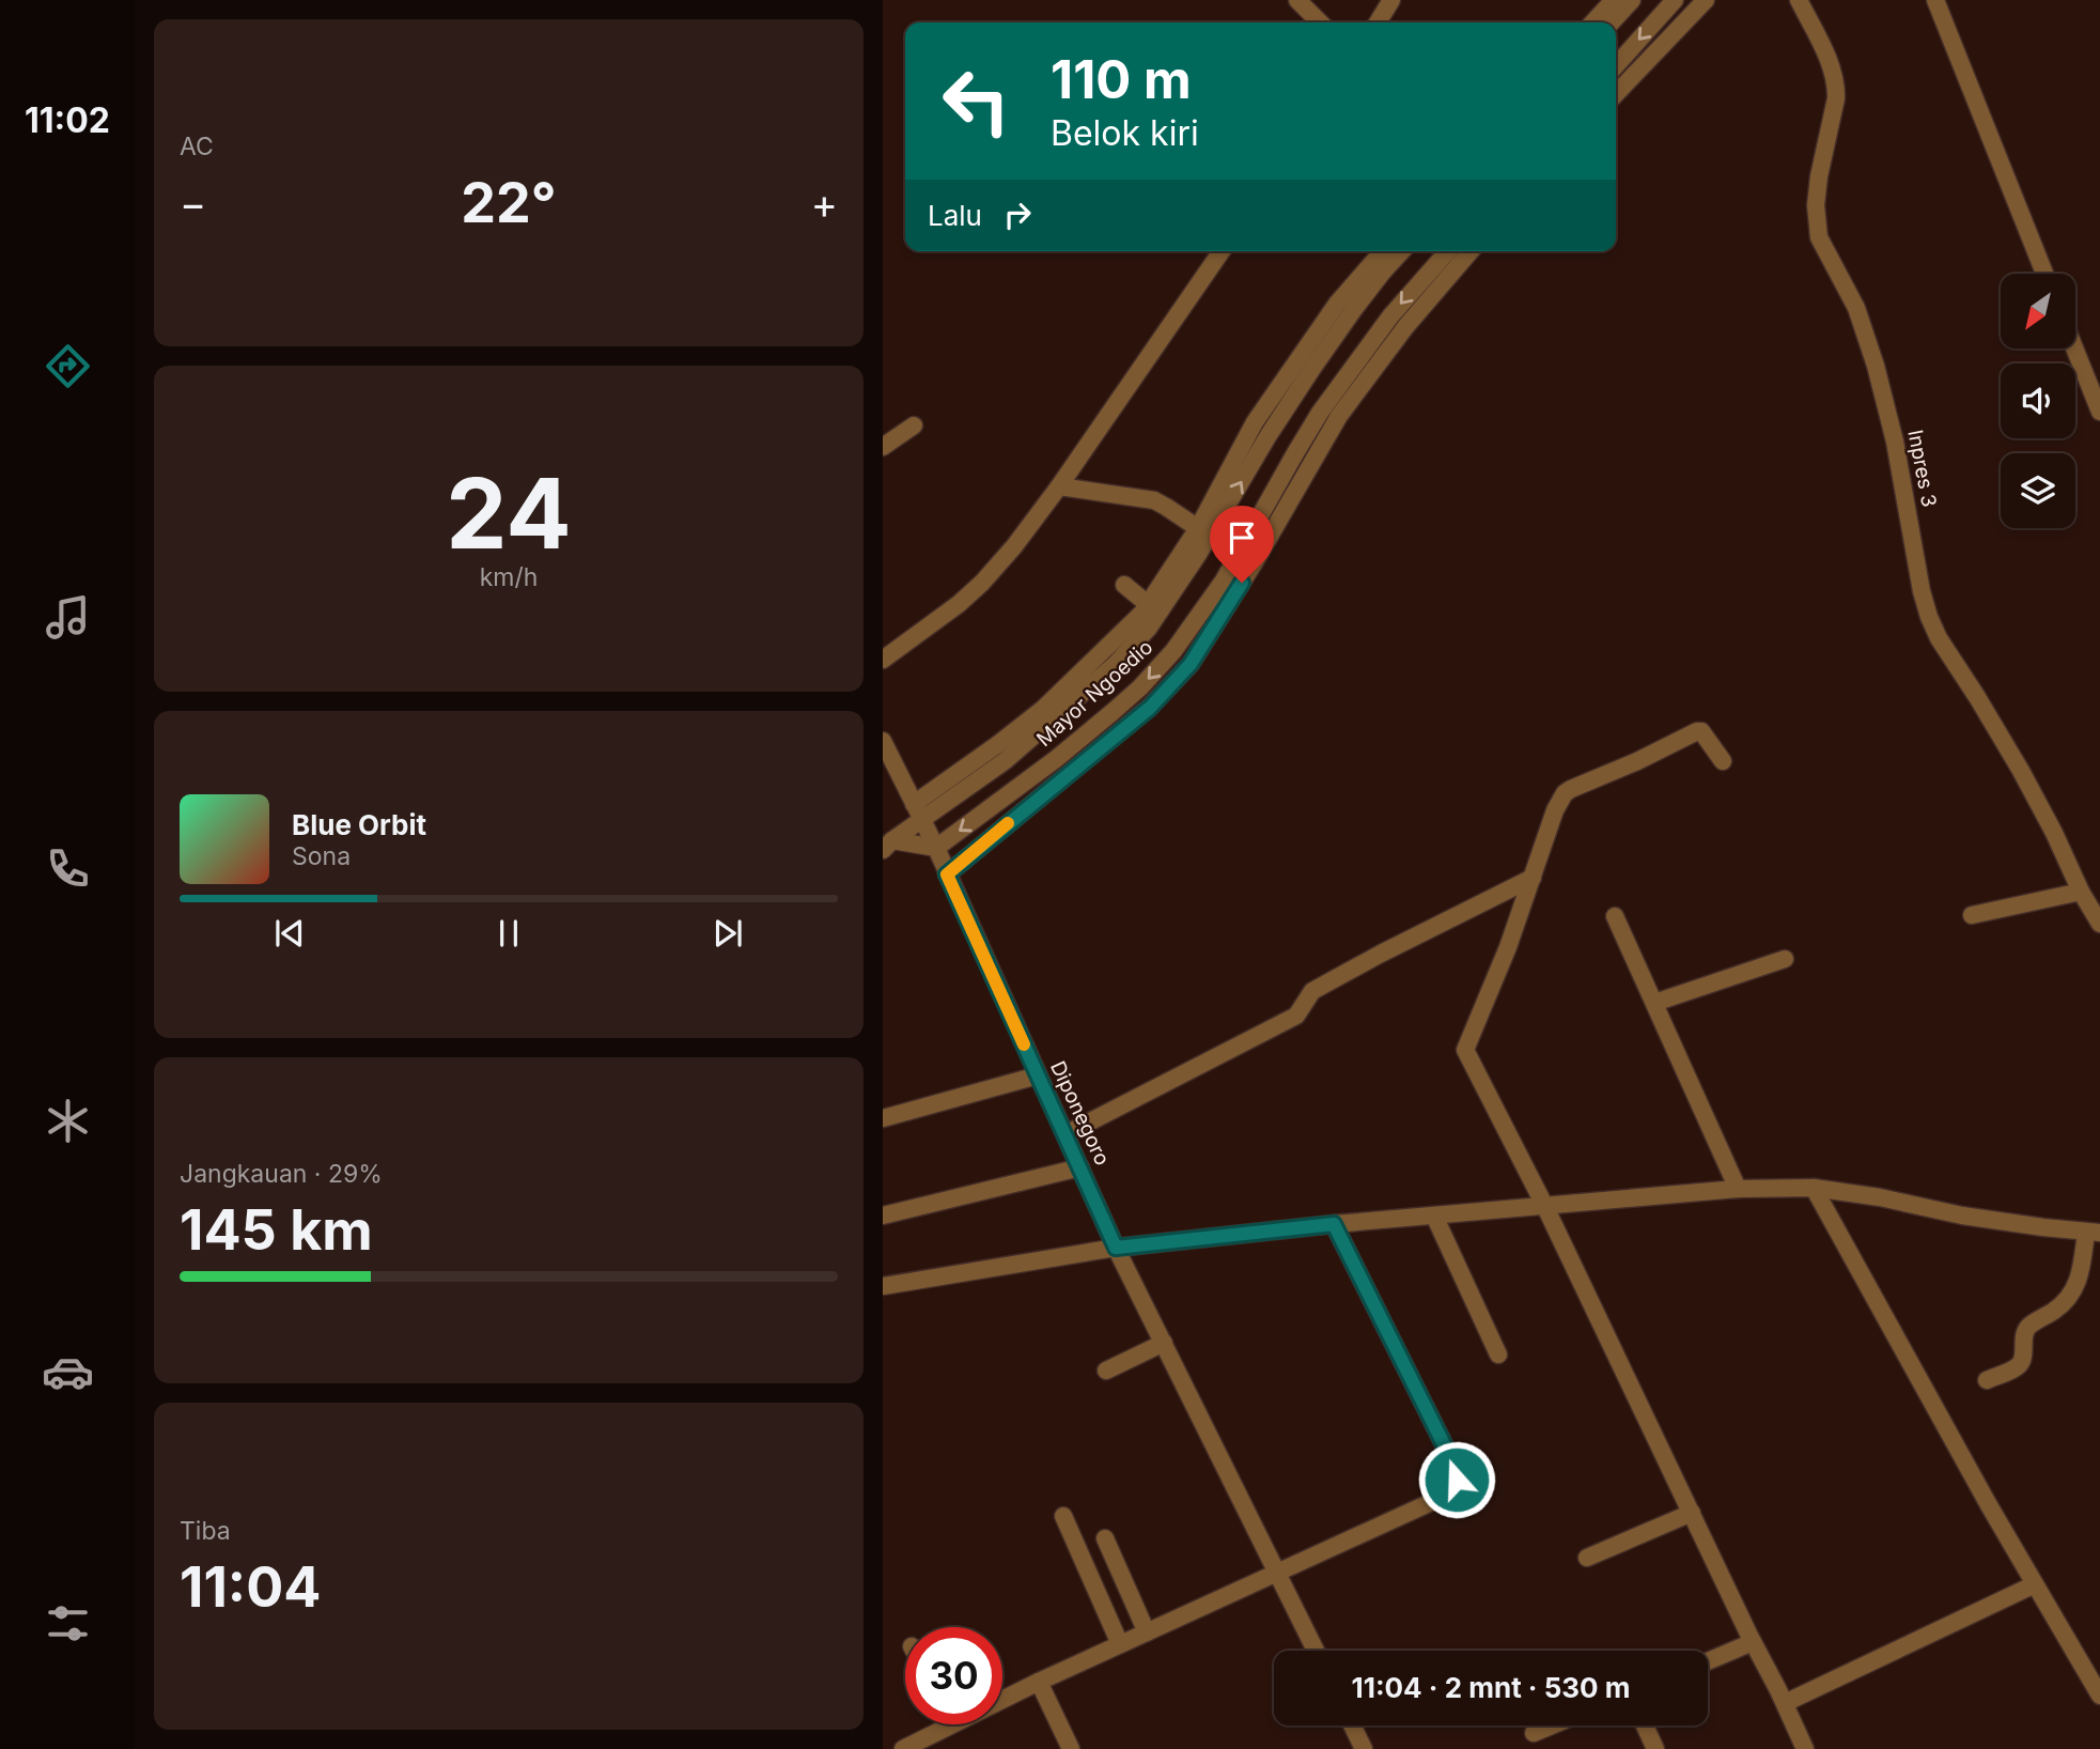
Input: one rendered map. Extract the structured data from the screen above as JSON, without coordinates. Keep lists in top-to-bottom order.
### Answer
{
  "streets": {
    "street": ["Inpres 3", "Mayor Ngoedio", "Diponegoro"]
  },
  "crossings": [
    ["Mayor Ngoedio", "Diponegoro"]
  ],
  "north": "bottom left",
  "page": {
    "tabs": "11:02",
    "tile": [
      "AC",
      ["24", "km/h"],
      ["Jangkauan · 29%", "145 km"],
      ["Tiba", "11:04"]
    ],
    "turn": ["110 m", "Belok kiri"],
    "heat": ["−", "22°", "+"],
    "then": "Lalu",
    "song": ["Blue Orbit", "Sona"],
    "limit": "30",
    "trip": "11:04 · 2 mnt · 530 m"
  }
}
